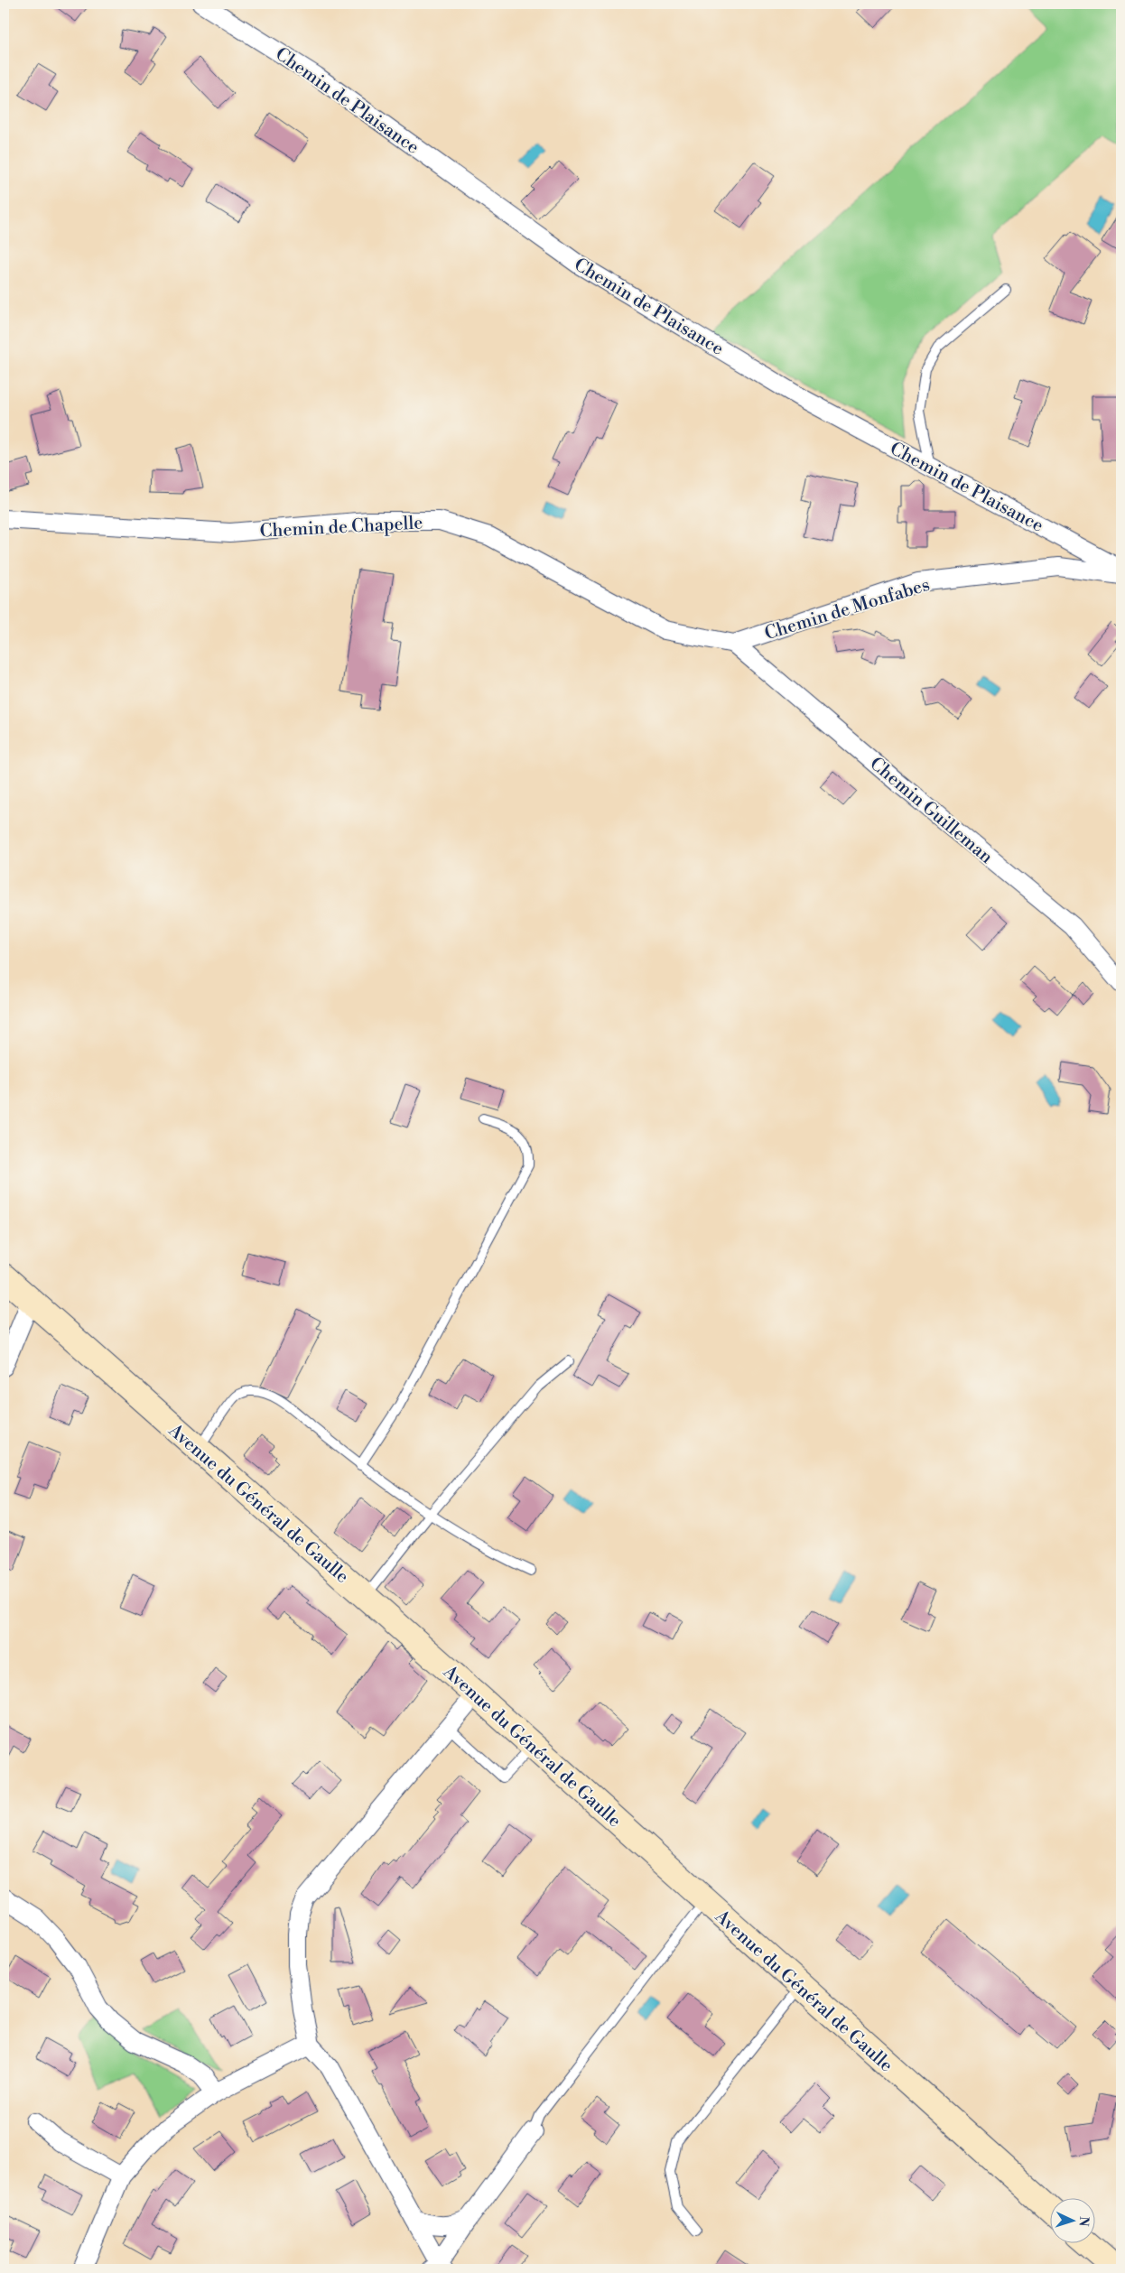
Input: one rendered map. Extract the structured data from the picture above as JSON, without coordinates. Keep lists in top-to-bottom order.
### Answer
{
  "streets": {
    "main road": ["Avenue du Général de Gaulle"],
    "street": [
      "Chemin de Plaisance",
      "Chemin de Chapelle",
      "Chemin de Monfabes",
      "Chemin Guilleman"
    ]
  },
  "crossings": [
    ["Chemin de Chapelle", "Chemin de Monfabes"],
    ["Chemin de Chapelle", "Chemin Guilleman"],
    ["Chemin de Monfabes", "Chemin Guilleman"]
  ],
  "north": "right"
}
